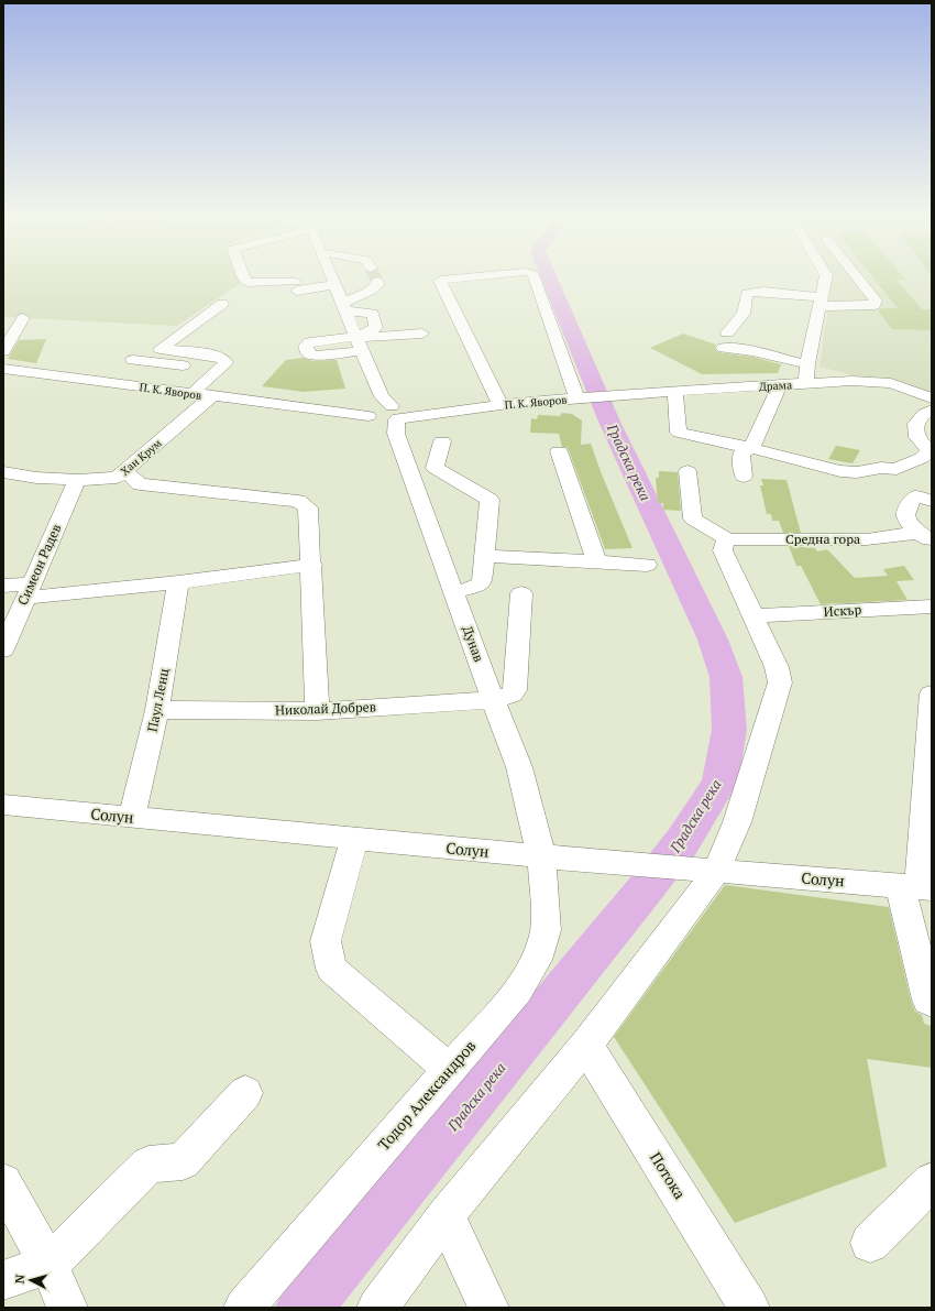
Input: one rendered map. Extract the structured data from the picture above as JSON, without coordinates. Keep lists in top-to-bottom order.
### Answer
{
  "streets": {
    "street": [
      "Драма",
      "П. К. Яворов",
      "Хан Крум",
      "Средна гора",
      "Симеон Радев",
      "Искър",
      "Дунав",
      "Паул Ленц",
      "Николай Добрев",
      "Солун",
      "Тодор Александров",
      "Потока"
    ]
  },
  "crossings": [
    ["Драма", "П. К. Яворов"],
    ["П. К. Яворов", "Хан Крум"],
    ["П. К. Яворов", "Дунав"],
    ["Хан Крум", "Симеон Радев"],
    ["Дунав", "Николай Добрев"],
    ["Дунав", "Солун"],
    ["Дунав", "Тодор Александров"],
    ["Паул Ленц", "Николай Добрев"],
    ["Паул Ленц", "Солун"],
    ["Солун", "Тодор Александров"]
  ],
  "water": ["Градска река"],
  "north": "left"
}
